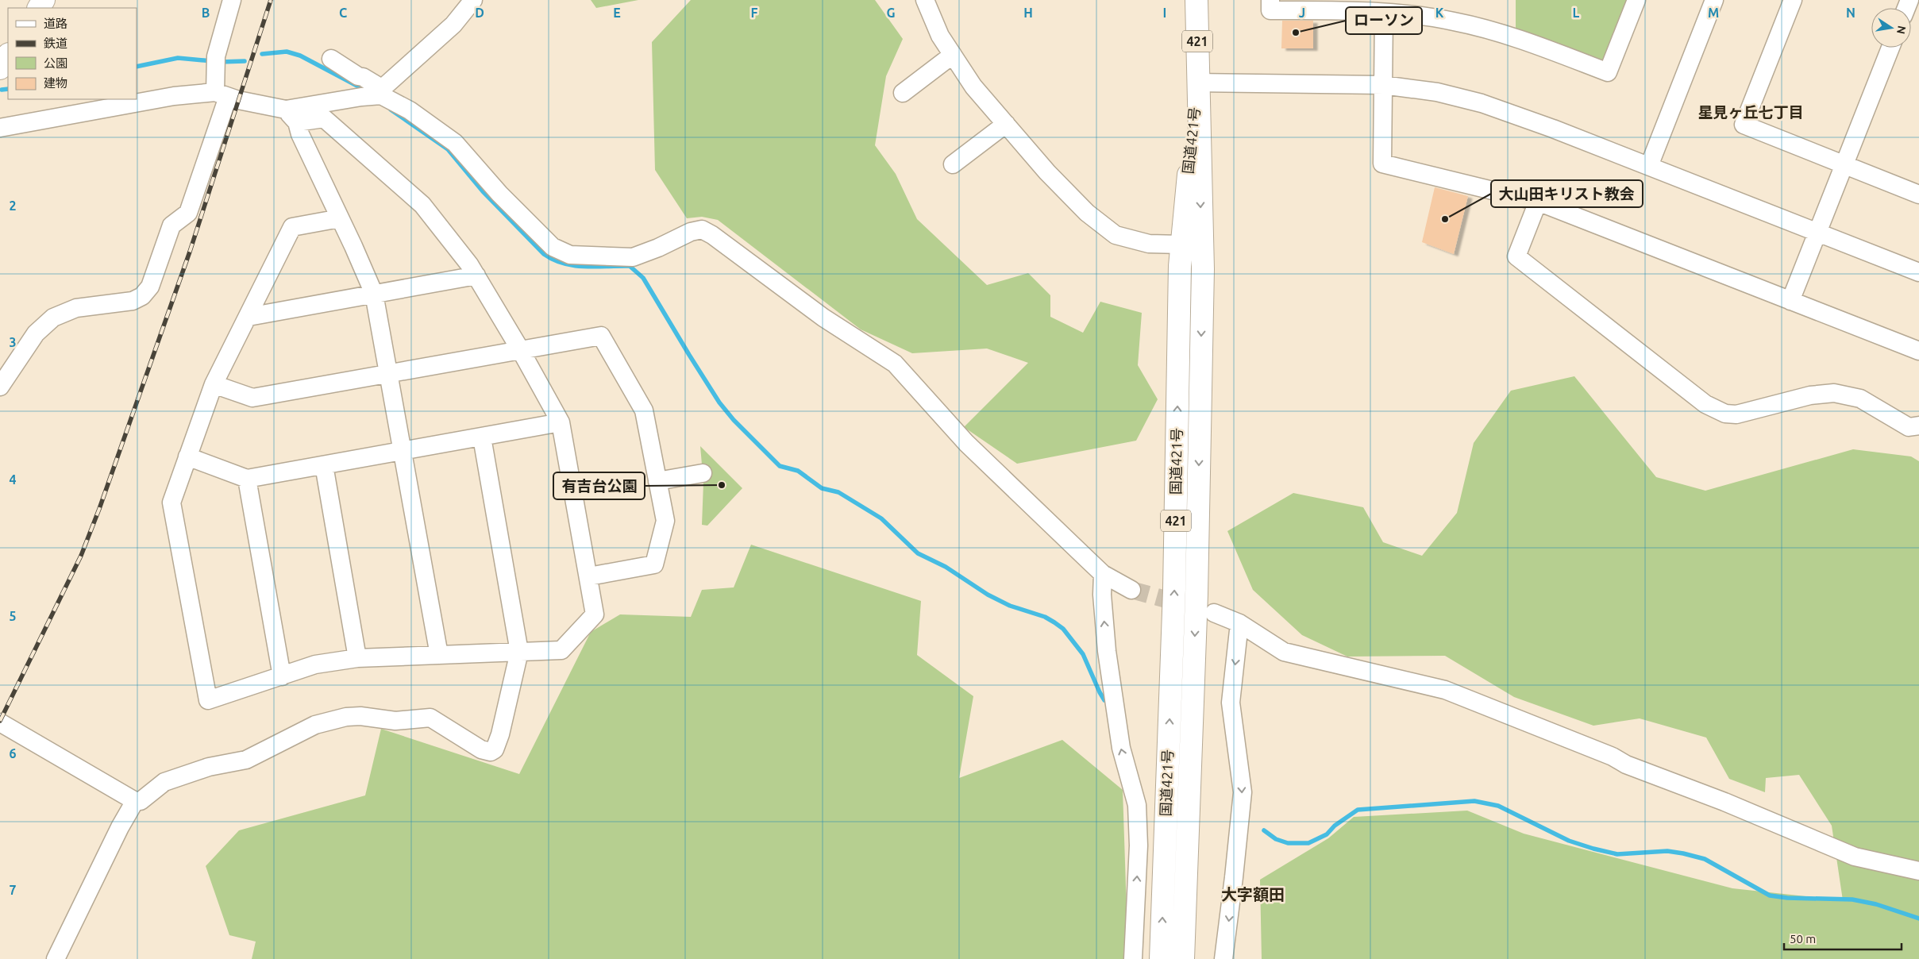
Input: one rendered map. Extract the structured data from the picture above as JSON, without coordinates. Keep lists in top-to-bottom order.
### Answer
{
  "streets": {
    "main road": ["421", "国道421号"]
  },
  "districts": ["星見ヶ丘七丁目", "大字額田"],
  "places": ["ローソン", "大山田キリスト教会", "有吉台公園"],
  "legend": [
    "道路",
    "鉄道",
    "公園",
    "建物"
  ],
  "scale_bar": "50 m",
  "north": "right",
  "grid": {
    "columns": [
      "B",
      "C",
      "D",
      "E",
      "F",
      "G",
      "H",
      "I",
      "J",
      "K",
      "L",
      "M",
      "N"
    ],
    "rows": [
      "2",
      "3",
      "4",
      "5",
      "6",
      "7"
    ]
  }
}
